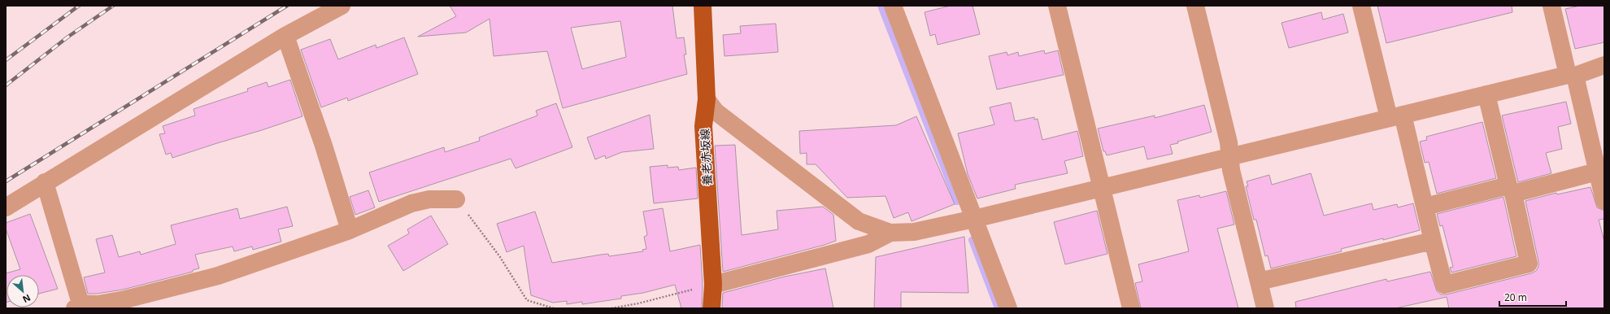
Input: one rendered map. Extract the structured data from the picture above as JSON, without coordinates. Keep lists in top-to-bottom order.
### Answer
{
  "streets": {
    "main road": ["養老赤坂線"]
  },
  "scale_bar": "20 m",
  "north": "bottom right"
}
